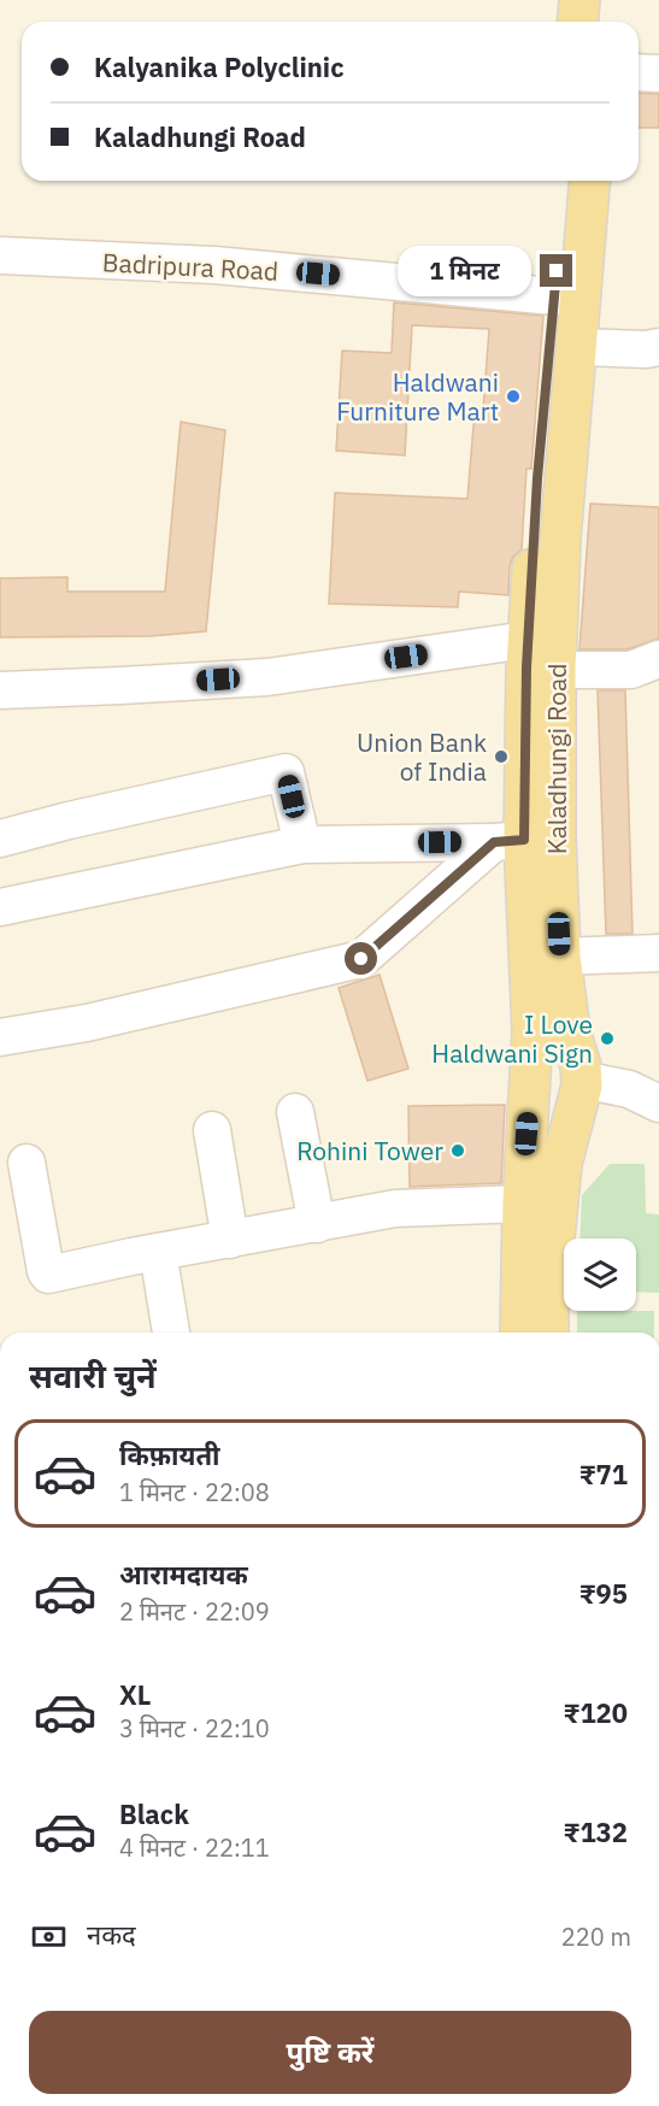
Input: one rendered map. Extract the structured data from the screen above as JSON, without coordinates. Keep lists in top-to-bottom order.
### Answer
{
  "streets": {
    "main road": ["Kaladhungi Road"],
    "street": ["Badripura Road"]
  },
  "crossings": [
    ["Badripura Road", "Kaladhungi Road"]
  ],
  "places": [
    "Haldwani Furniture Mart",
    "Union Bank of India",
    "I Love Haldwani Sign",
    "Rohini Tower"
  ],
  "page": {
    "banner": ["Kalyanika Polyclinic", "Kaladhungi Road"],
    "bubble": "1 मिनट",
    "heading": "सवारी चुनें",
    "list": [
      {
        "name": "किफ़ायती",
        "note": "1 मिनट · 22:08",
        "value": "₹71"
      },
      {
        "name": "आरामदायक",
        "note": "2 मिनट · 22:09",
        "value": "₹95"
      },
      {
        "name": "XL",
        "note": "3 मिनट · 22:10",
        "value": "₹120"
      },
      {
        "name": "Black",
        "note": "4 मिनट · 22:11",
        "value": "₹132"
      }
    ],
    "pay": ["नकद", "220 m"],
    "buttons": "पुष्टि करें"
  }
}
